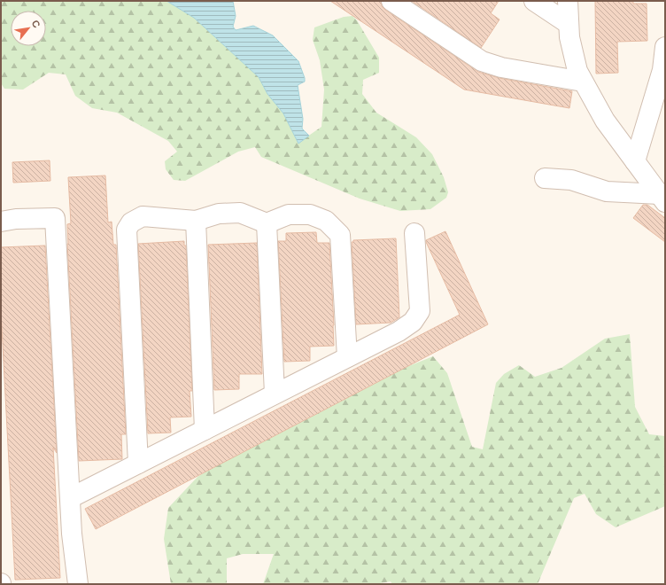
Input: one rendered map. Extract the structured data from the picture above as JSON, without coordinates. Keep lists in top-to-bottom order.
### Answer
{
  "north": "top right"
}
